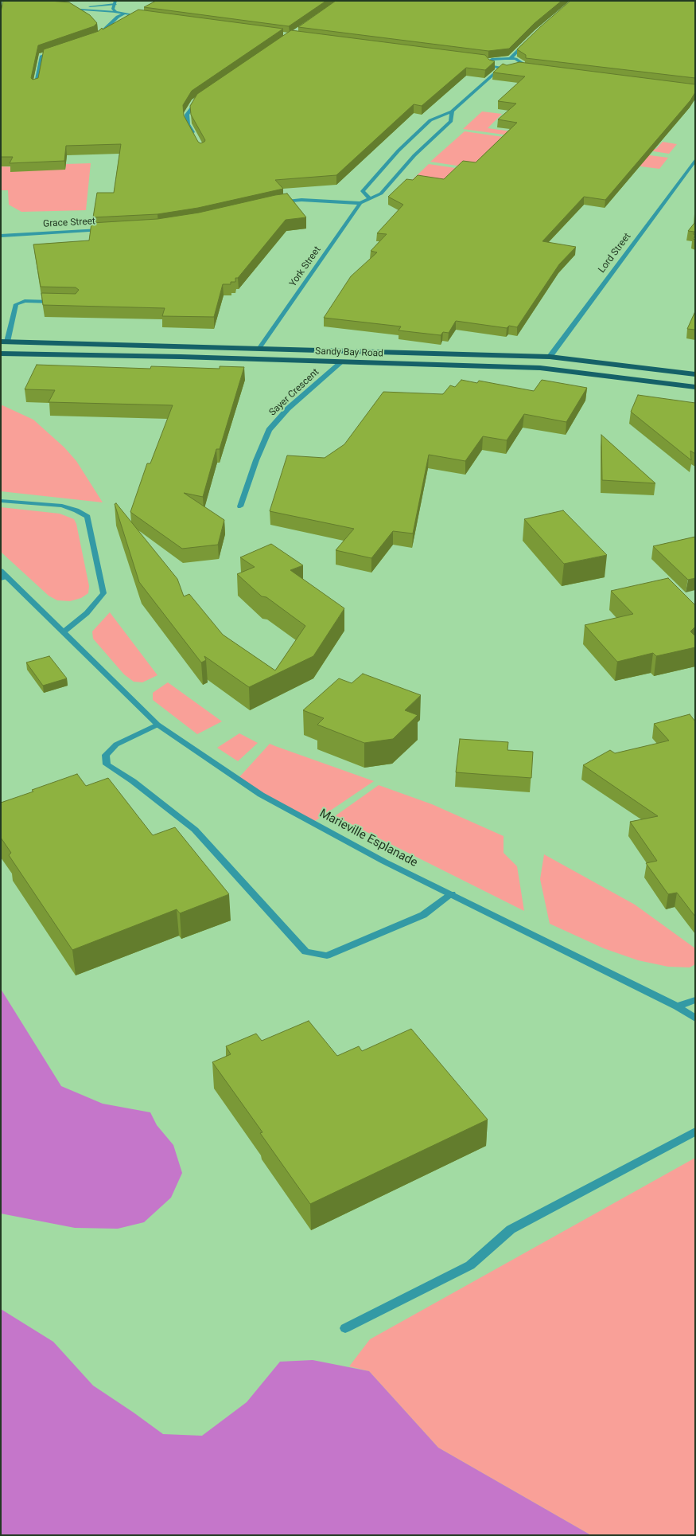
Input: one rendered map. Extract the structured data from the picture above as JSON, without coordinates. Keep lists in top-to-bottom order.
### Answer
{
  "streets": {
    "main road": ["Sandy Bay Road"],
    "street": [
      "Grace Street",
      "Lord Street",
      "York Street",
      "Sayer Crescent",
      "Marieville Esplanade"
    ]
  },
  "crossings": [
    ["Lord Street", "Sandy Bay Road"],
    ["York Street", "Sandy Bay Road"],
    ["Sandy Bay Road", "Sayer Crescent"]
  ]
}
